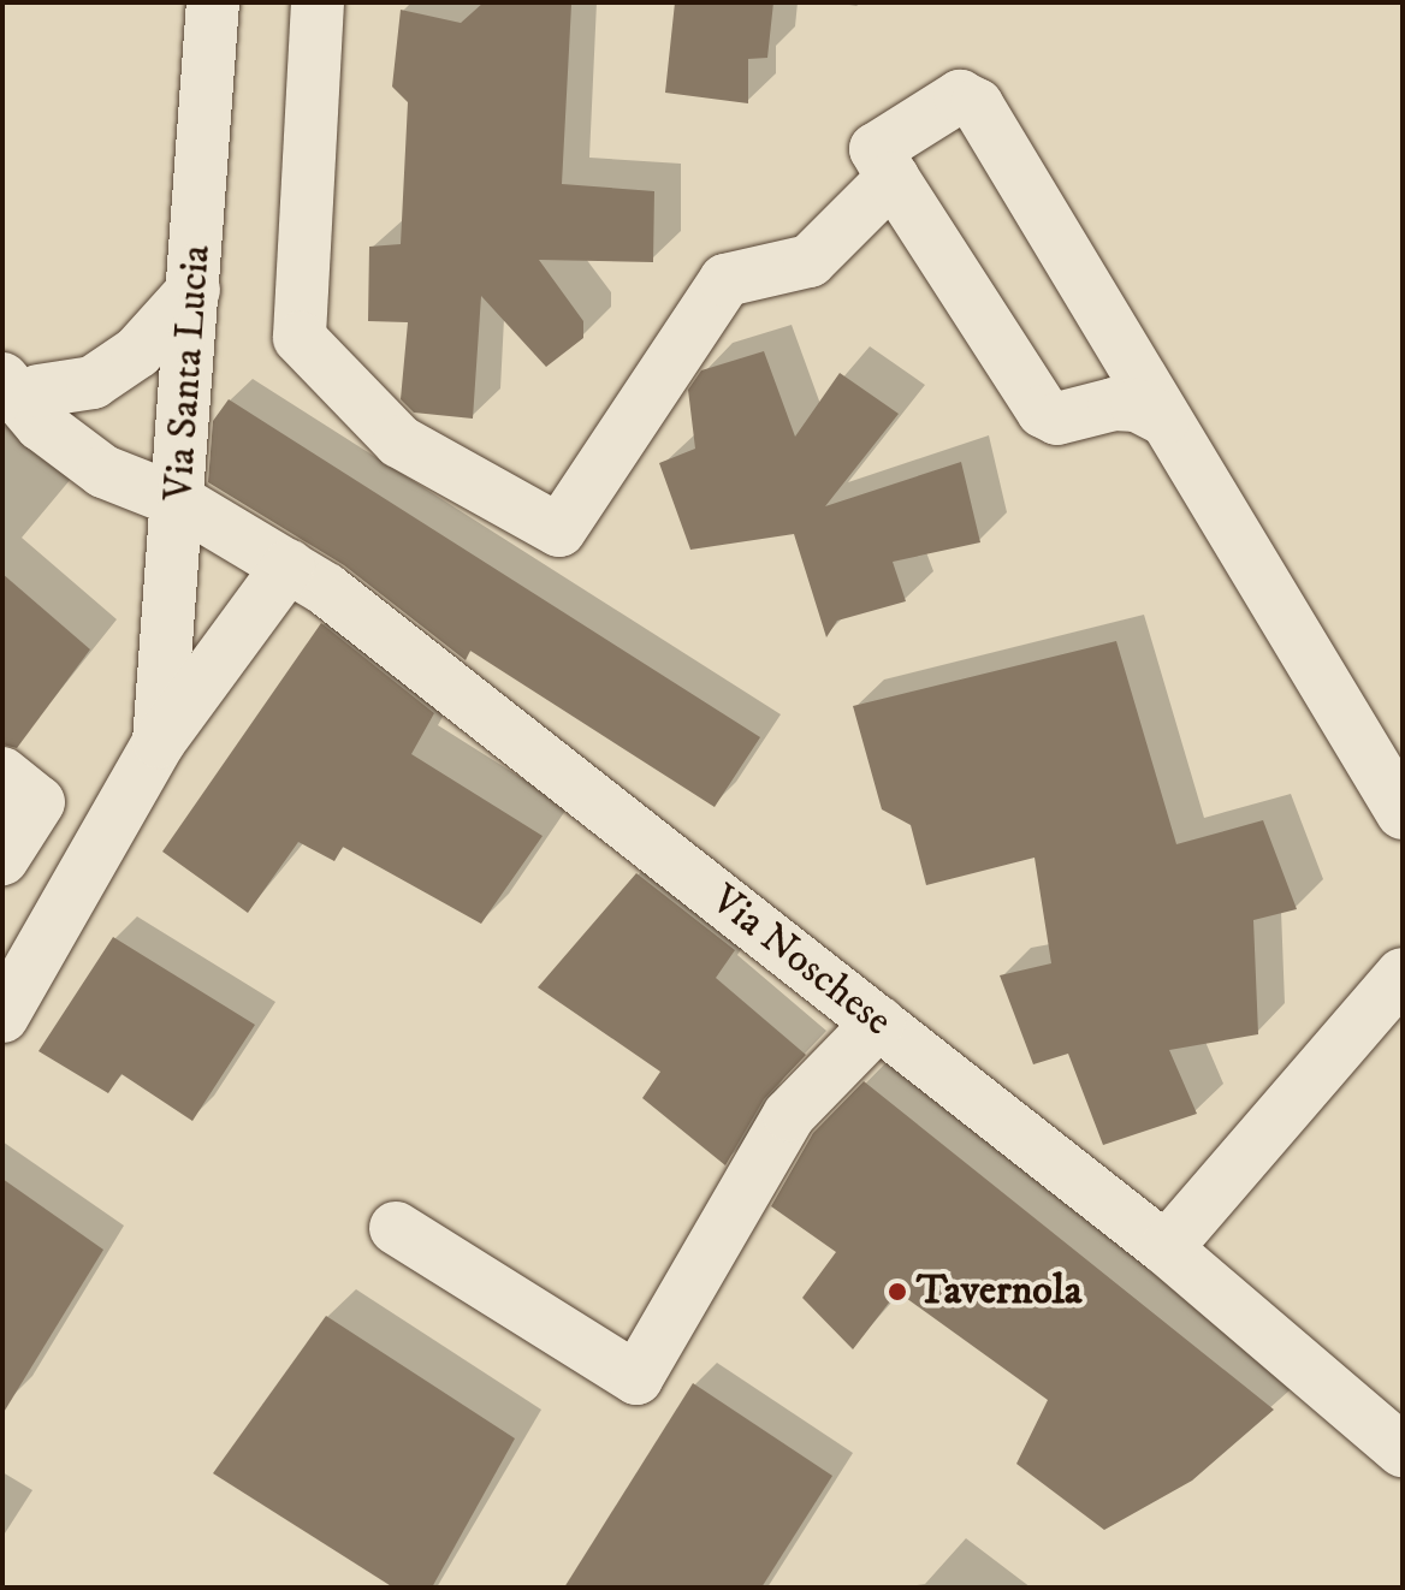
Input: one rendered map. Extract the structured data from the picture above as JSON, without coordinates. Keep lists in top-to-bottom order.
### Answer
{
  "streets": {
    "street": ["Via Santa Lucia", "Via Noschese"]
  },
  "crossings": [
    ["Via Santa Lucia", "Via Noschese"]
  ],
  "places": ["Tavernola"]
}
